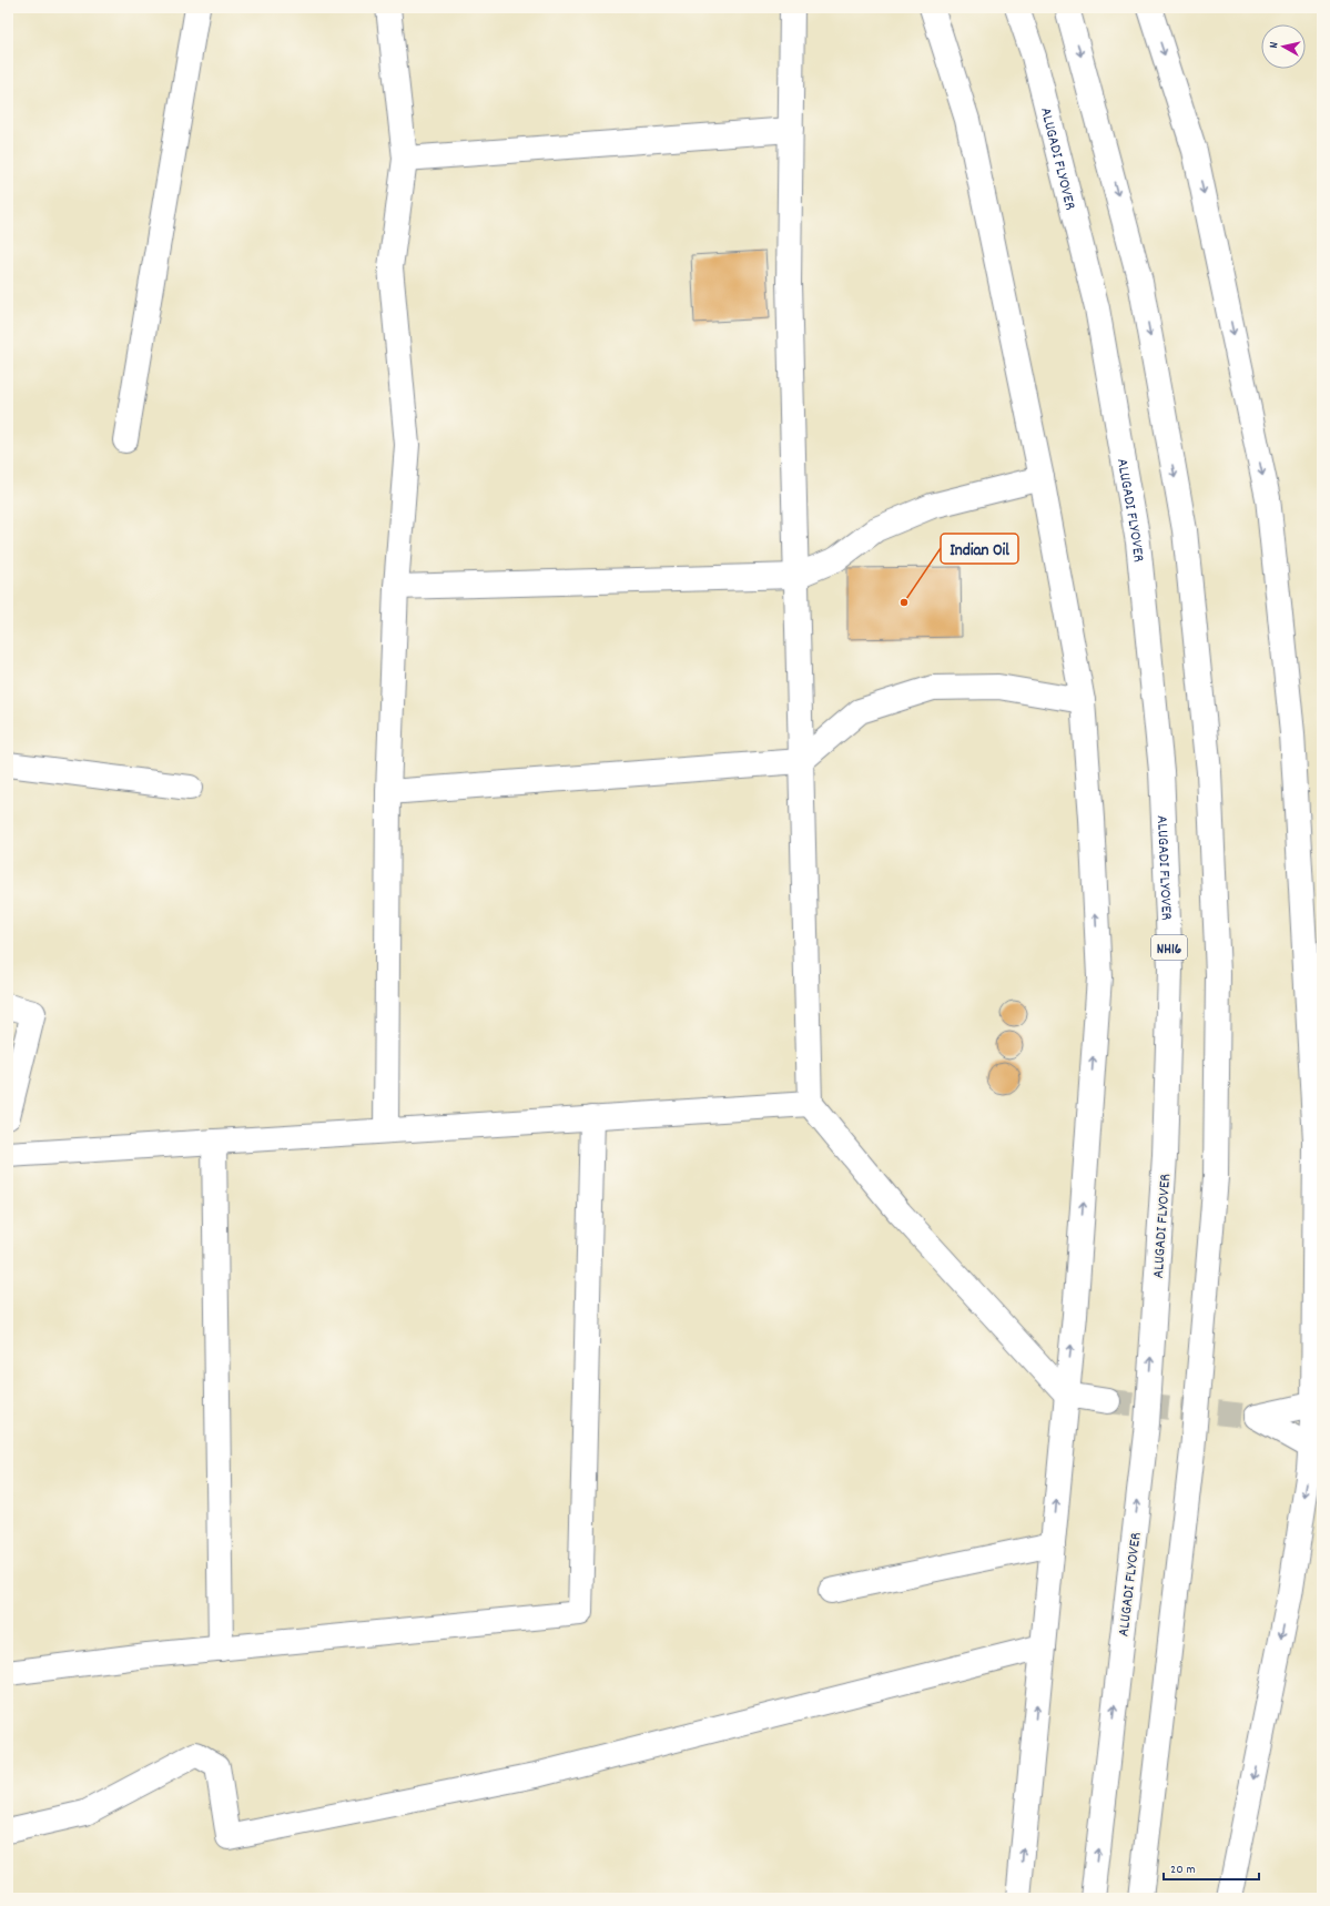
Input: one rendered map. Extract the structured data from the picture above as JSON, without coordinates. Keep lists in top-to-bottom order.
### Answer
{
  "streets": {
    "main road": ["ALUGADI FLYOVER", "NH16"]
  },
  "places": ["Indian Oil"],
  "scale_bar": "20 m",
  "north": "left"
}
